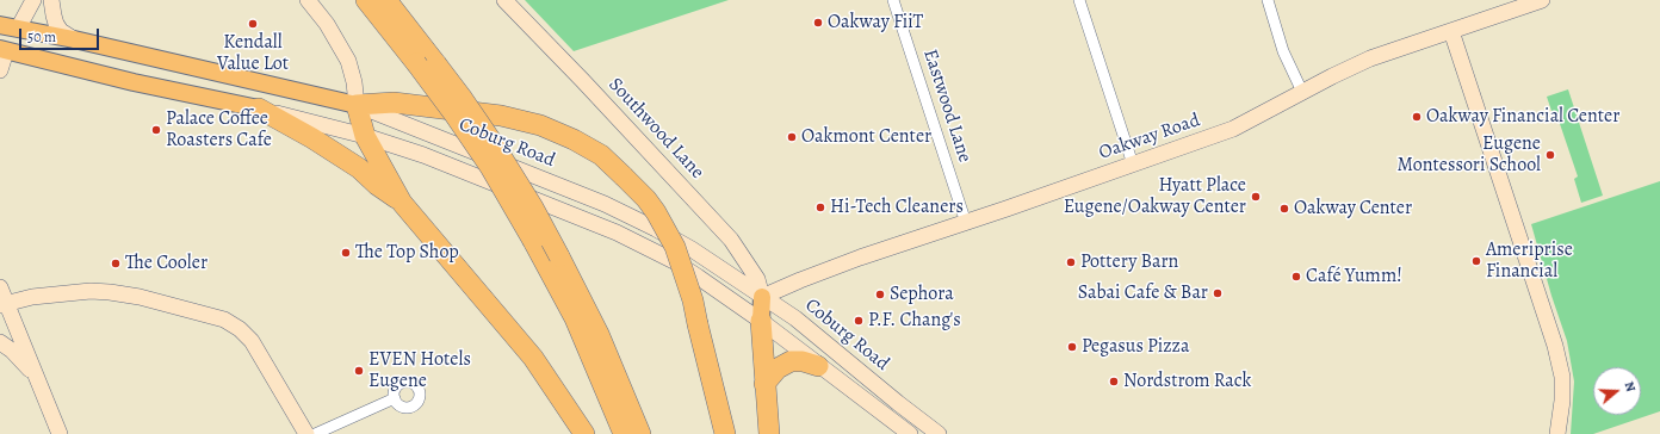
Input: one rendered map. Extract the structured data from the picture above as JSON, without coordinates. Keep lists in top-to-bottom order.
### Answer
{
  "streets": {
    "main road": ["Southwood Lane", "Oakway Road", "Coburg Road"],
    "street": ["Eastwood Lane"]
  },
  "crossings": [
    ["Eastwood Lane", "Oakway Road"],
    ["Southwood Lane", "Oakway Road"],
    ["Southwood Lane", "Coburg Road"],
    ["Oakway Road", "Coburg Road"]
  ],
  "places": [
    "Oakway FiiT",
    "Kendall Value Lot",
    "Oakway Financial Center",
    "Palace Coffee Roasters Cafe",
    "Oakmont Center",
    "Eugene Montessori School",
    "Hyatt Place Eugene/Oakway Center",
    "Hi-Tech Cleaners",
    "Oakway Center",
    "The Top Shop",
    "Ameriprise Financial",
    "Pottery Barn",
    "The Cooler",
    "Café Yumm!",
    "Sabai Cafe & Bar",
    "Sephora",
    "P.F. Chang's",
    "Pegasus Pizza",
    "EVEN Hotels Eugene",
    "Nordstrom Rack"
  ],
  "scale_bar": "50 m",
  "north": "right"
}
